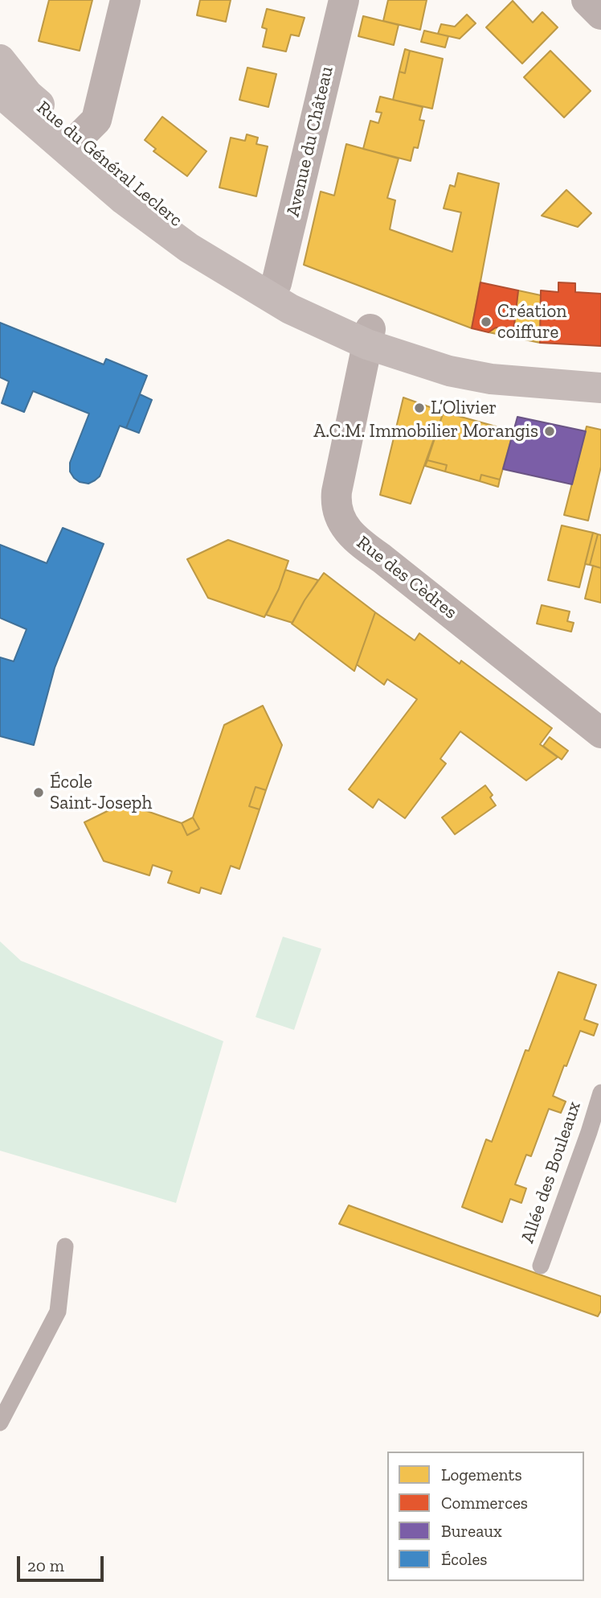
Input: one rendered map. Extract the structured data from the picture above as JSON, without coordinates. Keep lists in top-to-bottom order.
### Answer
{
  "streets": {
    "main road": ["Rue du Général Leclerc"],
    "street": ["Avenue du Château", "Rue des Cèdres"],
    "lane": ["Allée des Bouleaux"]
  },
  "crossings": [
    ["Avenue du Château", "Rue du Général Leclerc"],
    ["Rue du Général Leclerc", "Rue des Cèdres"]
  ],
  "places": [
    "Création coiffure",
    "L’Olivier",
    "A.C.M. Immobilier Morangis",
    "École Saint-Joseph"
  ],
  "legend": [
    "Logements",
    "Commerces",
    "Bureaux",
    "Écoles"
  ],
  "scale_bar": "20 m"
}
